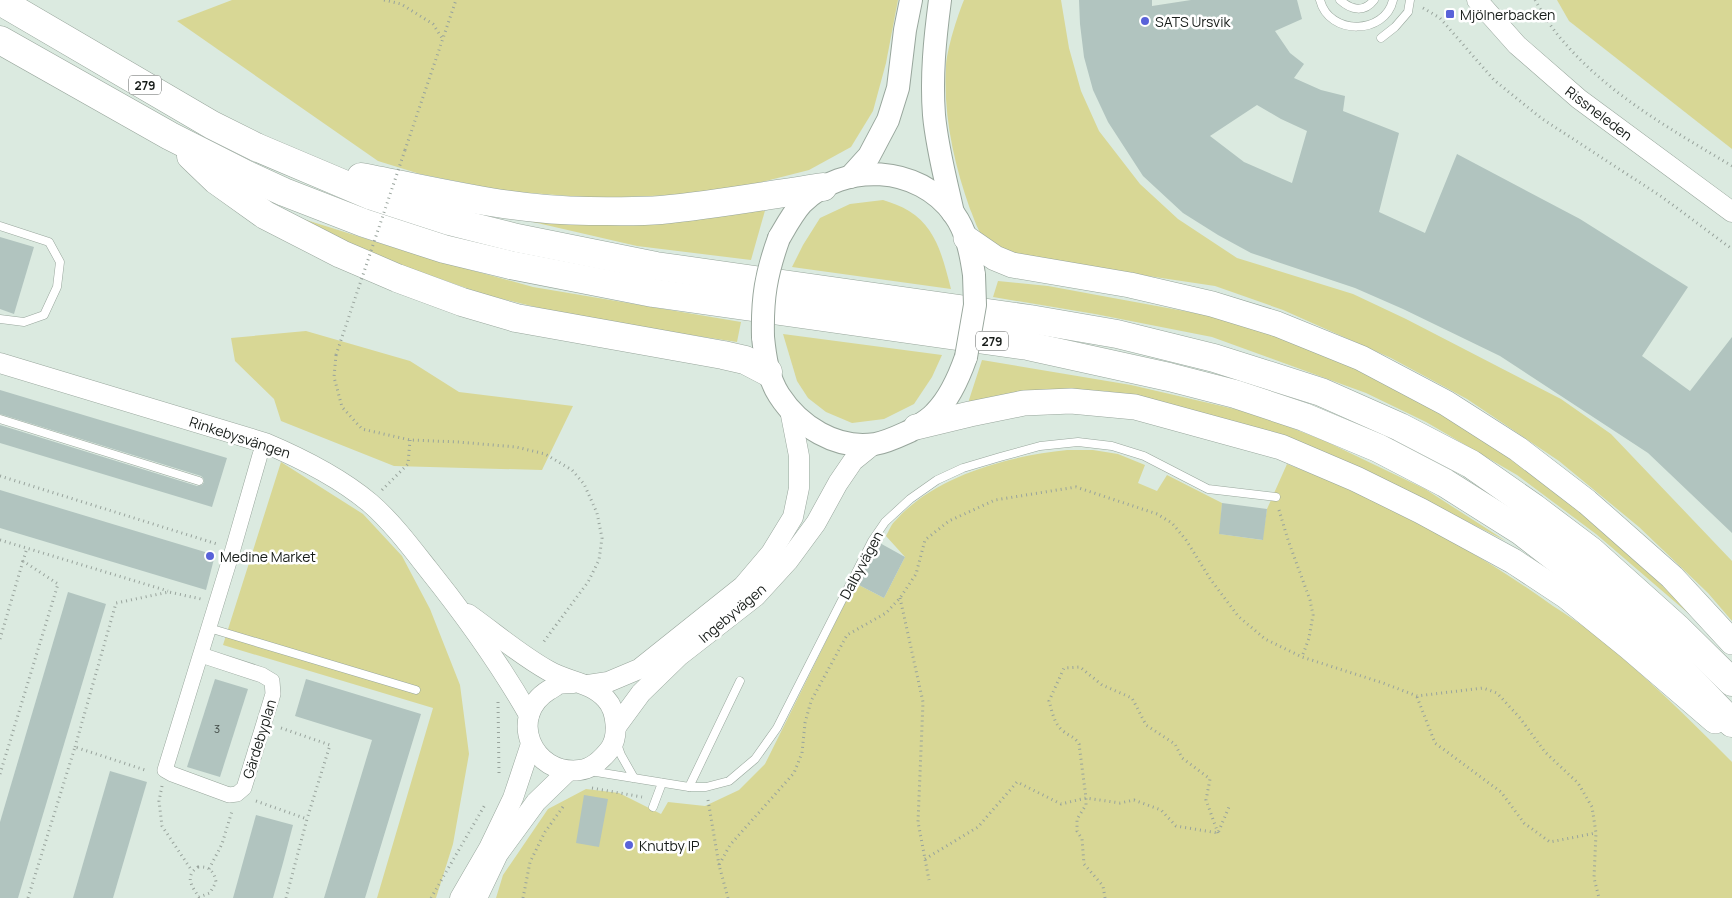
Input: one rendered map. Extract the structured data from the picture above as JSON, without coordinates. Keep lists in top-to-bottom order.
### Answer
{
  "streets": {
    "highway": ["279"],
    "street": [
      "Rissneleden",
      "Rinkebysvängen",
      "Ingebyvägen",
      "Gärdebyplan"
    ],
    "lane": ["Dalbyvägen"]
  },
  "crossings": [
    ["Rinkebysvängen", "Dalbyvägen"],
    ["Rinkebysvängen", "Ingebyvägen"],
    ["Dalbyvägen", "Ingebyvägen"]
  ],
  "places": {
    "transit": ["Mjölnerbacken"],
    "other": ["SATS Ursvik", "Medine Market", "Knutby IP"]
  },
  "house_numbers": ["3"]
}
